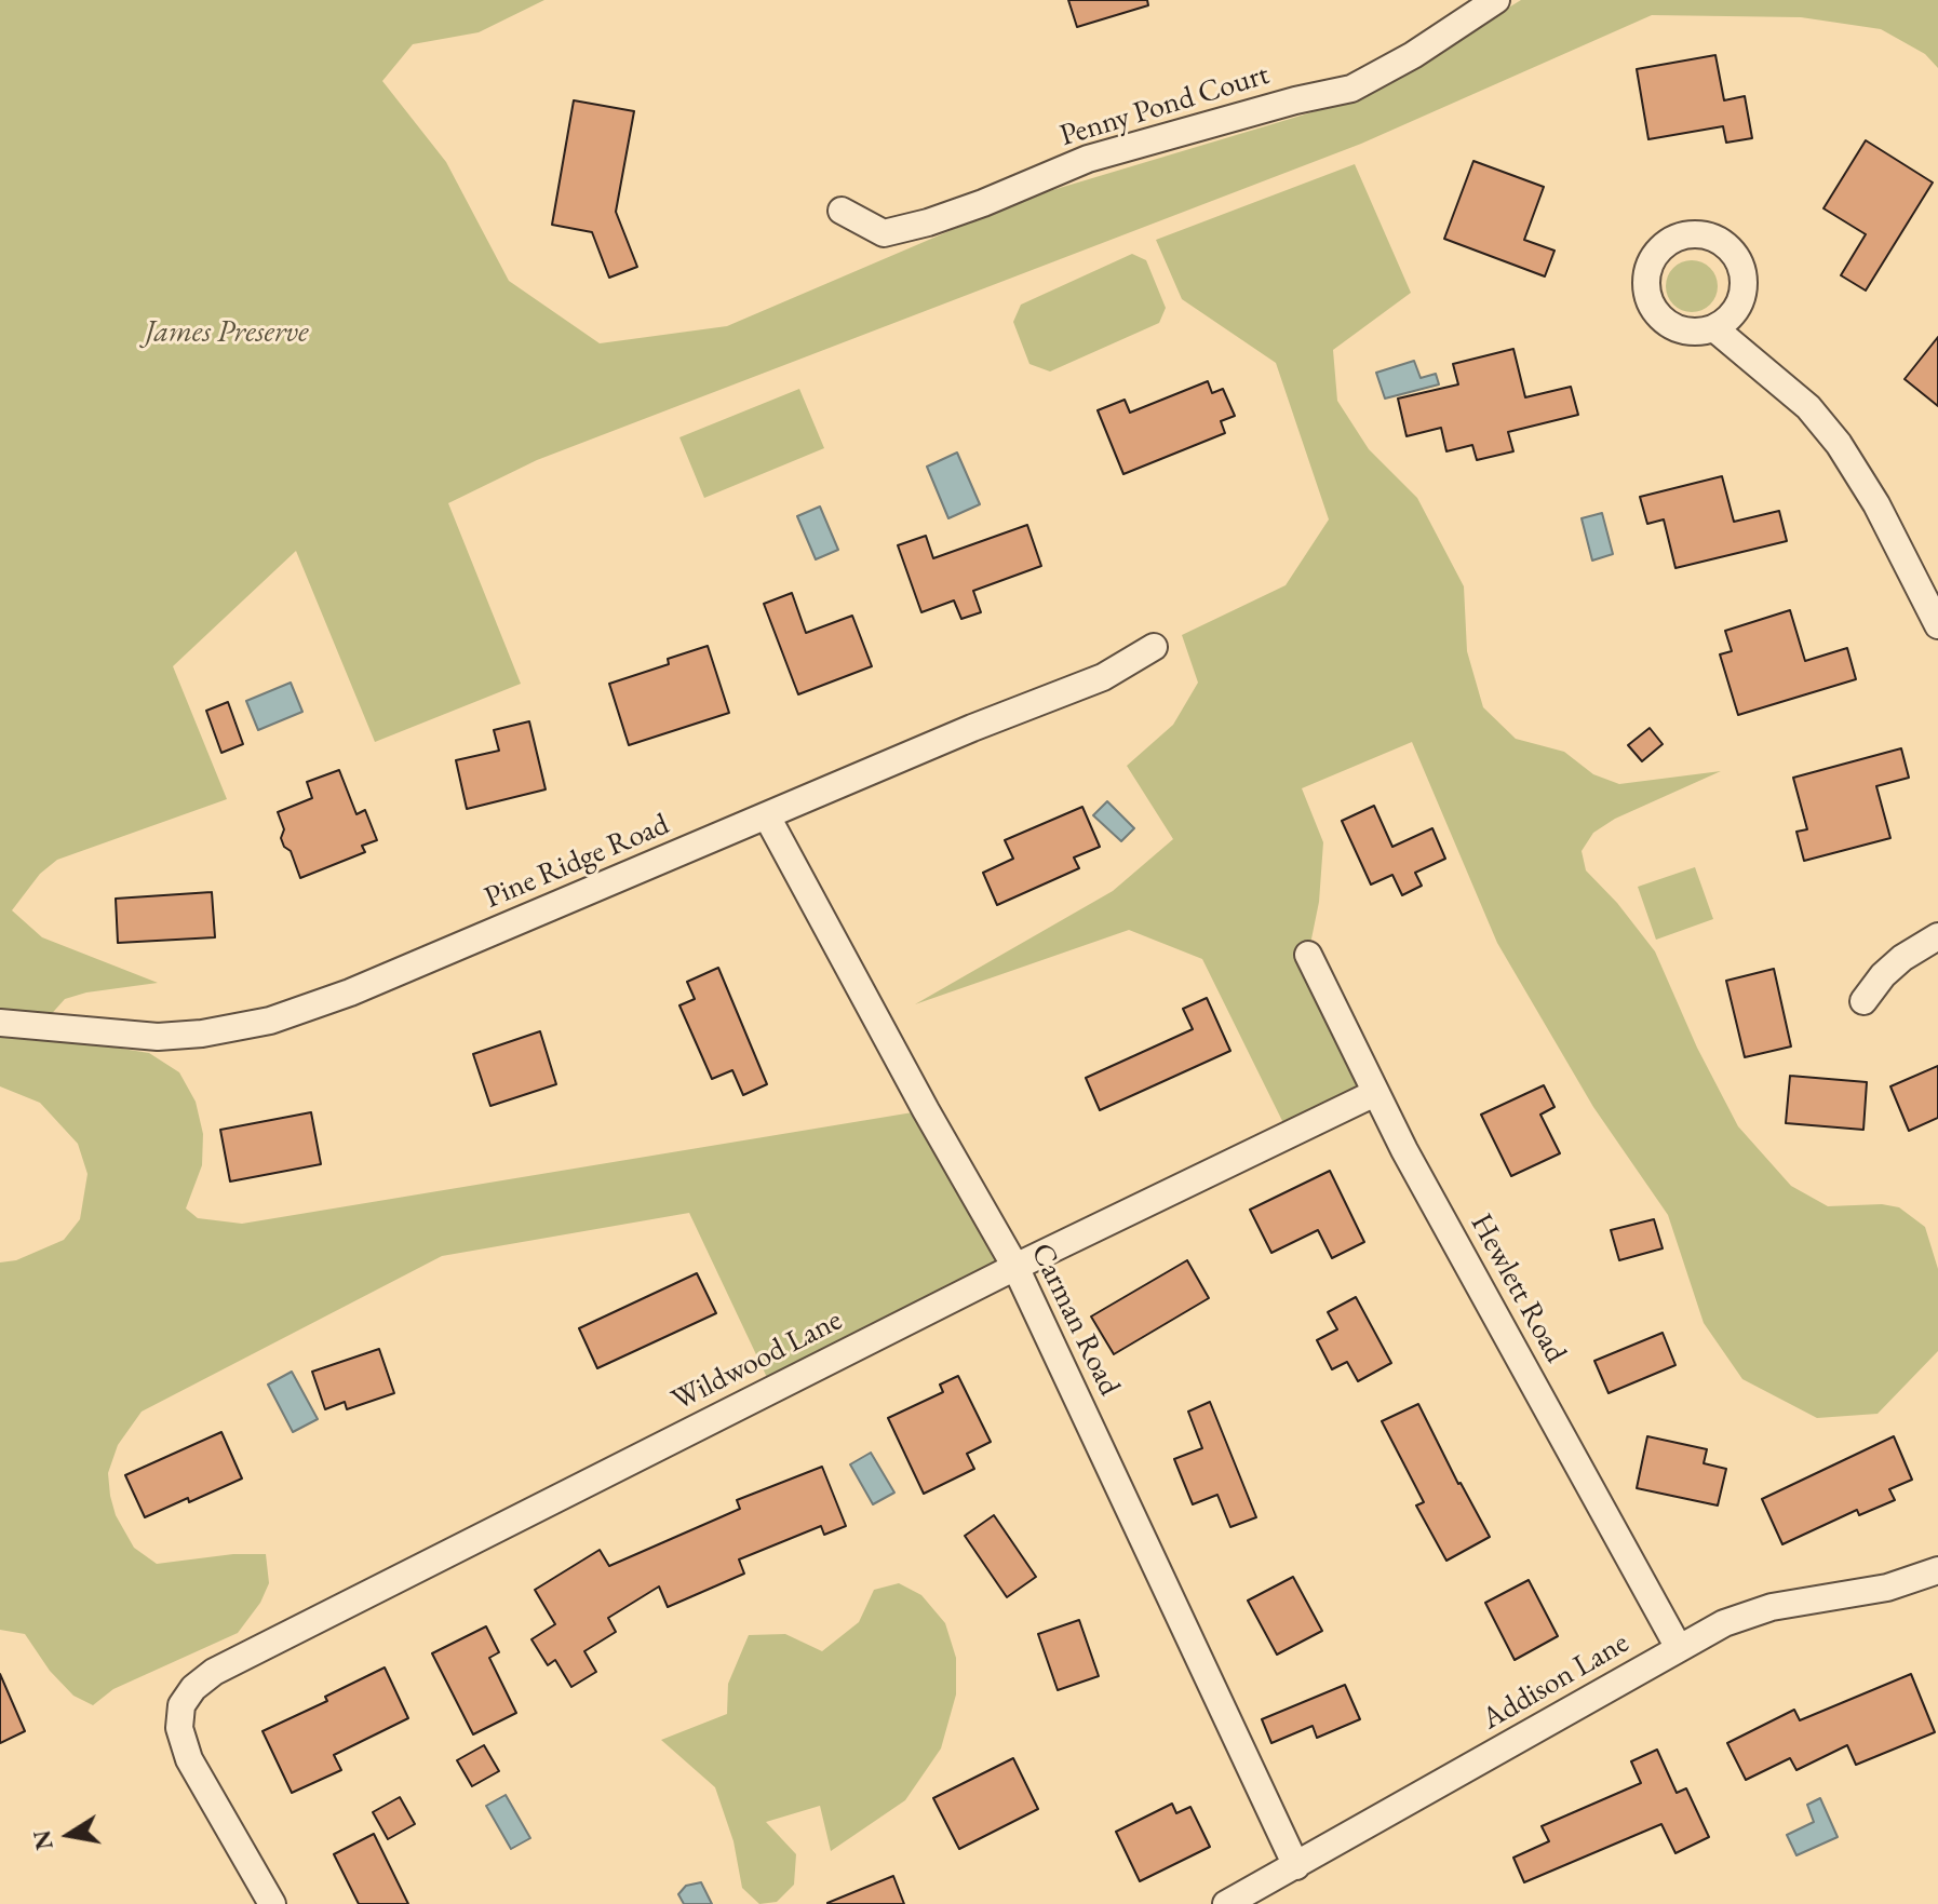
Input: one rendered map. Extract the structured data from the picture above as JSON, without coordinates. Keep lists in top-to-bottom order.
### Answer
{
  "streets": {
    "street": [
      "Penny Pond Court",
      "Pine Ridge Road",
      "Hewlett Road",
      "Carman Road",
      "Wildwood Lane",
      "Addison Lane"
    ]
  },
  "crossings": [
    ["Pine Ridge Road", "Carman Road"],
    ["Hewlett Road", "Wildwood Lane"],
    ["Hewlett Road", "Addison Lane"],
    ["Carman Road", "Wildwood Lane"],
    ["Carman Road", "Addison Lane"]
  ],
  "parks": ["James Preserve"],
  "north": "left"
}
